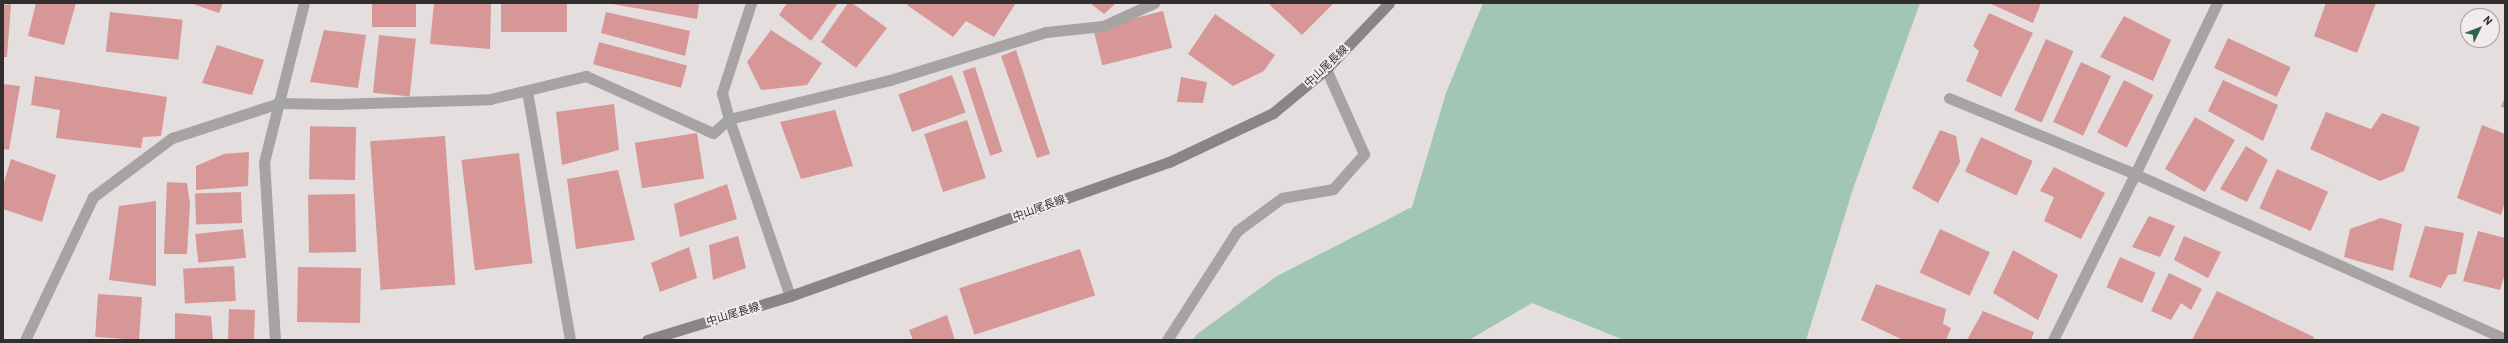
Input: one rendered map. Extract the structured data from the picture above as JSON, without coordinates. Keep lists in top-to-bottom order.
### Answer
{
  "streets": {
    "main road": ["中山尾長線"]
  },
  "north": "top right"
}
